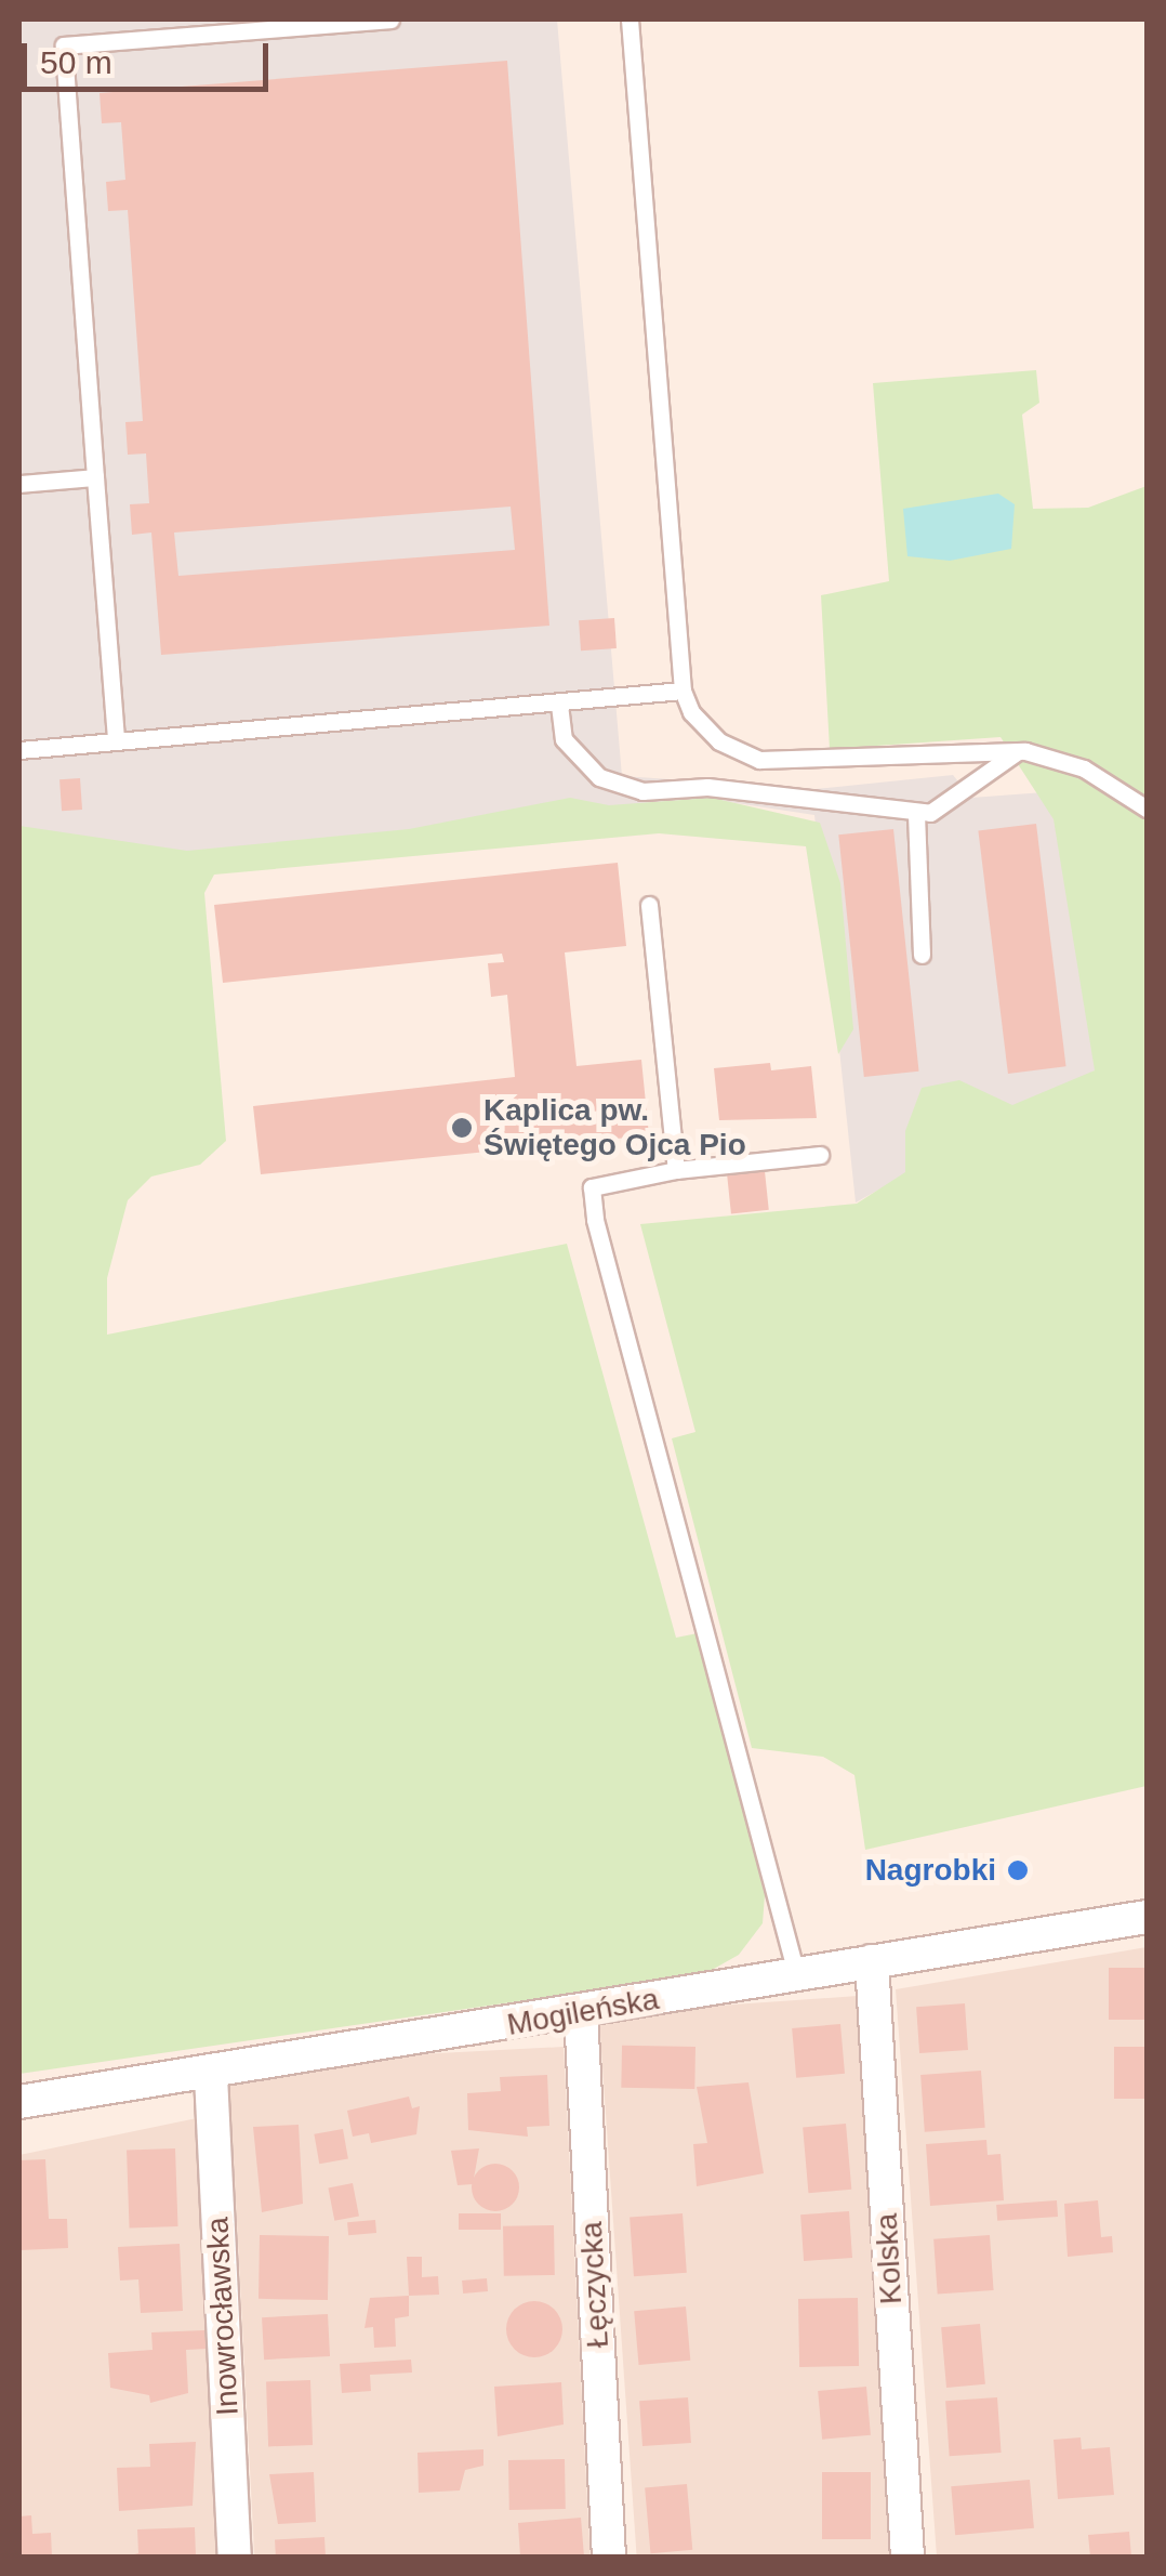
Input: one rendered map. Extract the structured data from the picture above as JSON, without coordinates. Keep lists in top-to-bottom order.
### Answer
{
  "streets": {
    "street": [
      "Mogileńska",
      "Kolska",
      "Łęczycka",
      "Inowrocławska"
    ]
  },
  "crossings": [
    ["Mogileńska", "Kolska"],
    ["Mogileńska", "Łęczycka"],
    ["Mogileńska", "Inowrocławska"]
  ],
  "places": ["Kaplica pw. Świętego Ojca Pio", "Nagrobki"],
  "scale_bar": "50 m"
}
